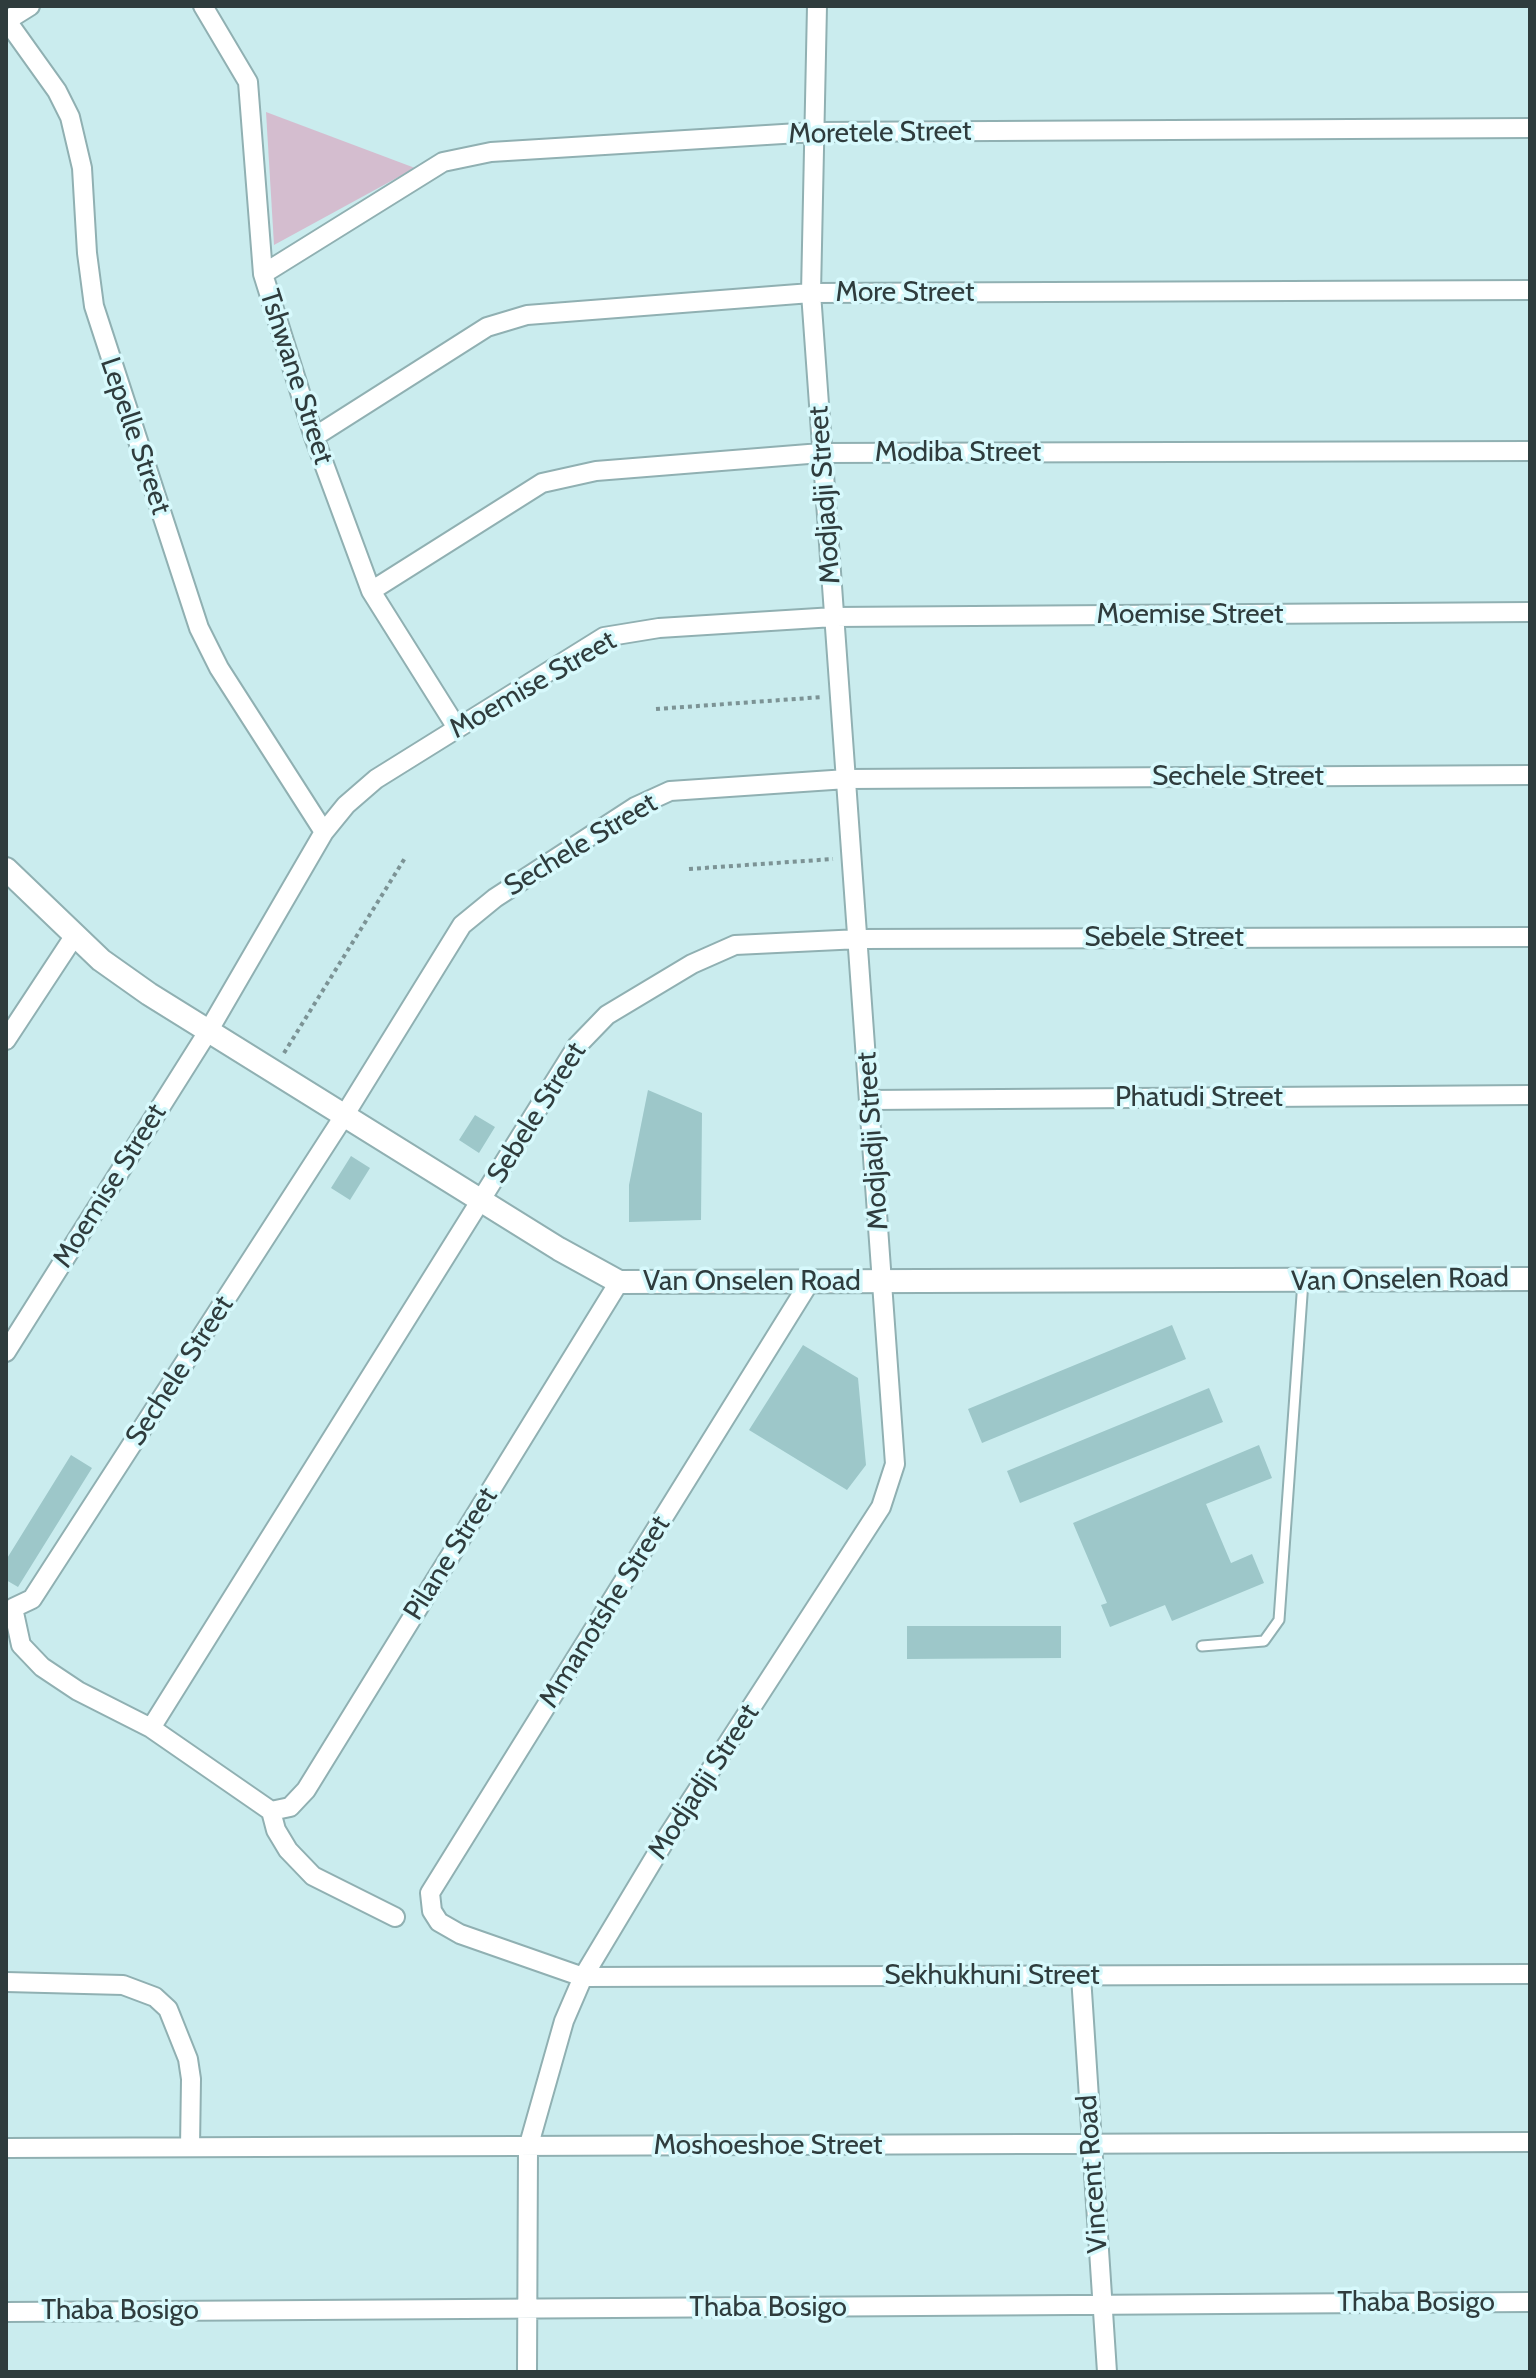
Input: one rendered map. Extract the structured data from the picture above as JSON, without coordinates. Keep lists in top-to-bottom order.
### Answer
{
  "streets": {
    "street": [
      "Moretele Street",
      "More Street",
      "Tshwane Street",
      "Lepelle Street",
      "Modiba Street",
      "Modjadji Street",
      "Moemise Street",
      "Sechele Street",
      "Sebele Street",
      "Phatudi Street",
      "Van Onselen Road",
      "Pilane Street",
      "Mmanotshe Street",
      "Sekhukhuni Street",
      "Moshoeshoe Street",
      "Vincent Road",
      "Thaba Bosigo"
    ]
  },
  "crossings": [
    ["Moretele Street", "Tshwane Street"],
    ["Moretele Street", "Modjadji Street"],
    ["More Street", "Tshwane Street"],
    ["More Street", "Modjadji Street"],
    ["Tshwane Street", "Modiba Street"],
    ["Tshwane Street", "Moemise Street"],
    ["Lepelle Street", "Moemise Street"],
    ["Modiba Street", "Modjadji Street"],
    ["Modjadji Street", "Moemise Street"],
    ["Modjadji Street", "Sechele Street"],
    ["Modjadji Street", "Sebele Street"],
    ["Modjadji Street", "Phatudi Street"],
    ["Modjadji Street", "Van Onselen Road"],
    ["Modjadji Street", "Sekhukhuni Street"],
    ["Modjadji Street", "Moshoeshoe Street"],
    ["Modjadji Street", "Thaba Bosigo"],
    ["Moemise Street", "Van Onselen Road"],
    ["Sechele Street", "Van Onselen Road"],
    ["Sebele Street", "Van Onselen Road"],
    ["Van Onselen Road", "Pilane Street"],
    ["Van Onselen Road", "Mmanotshe Street"],
    ["Mmanotshe Street", "Sekhukhuni Street"],
    ["Sekhukhuni Street", "Vincent Road"],
    ["Moshoeshoe Street", "Vincent Road"],
    ["Vincent Road", "Thaba Bosigo"]
  ]
}
